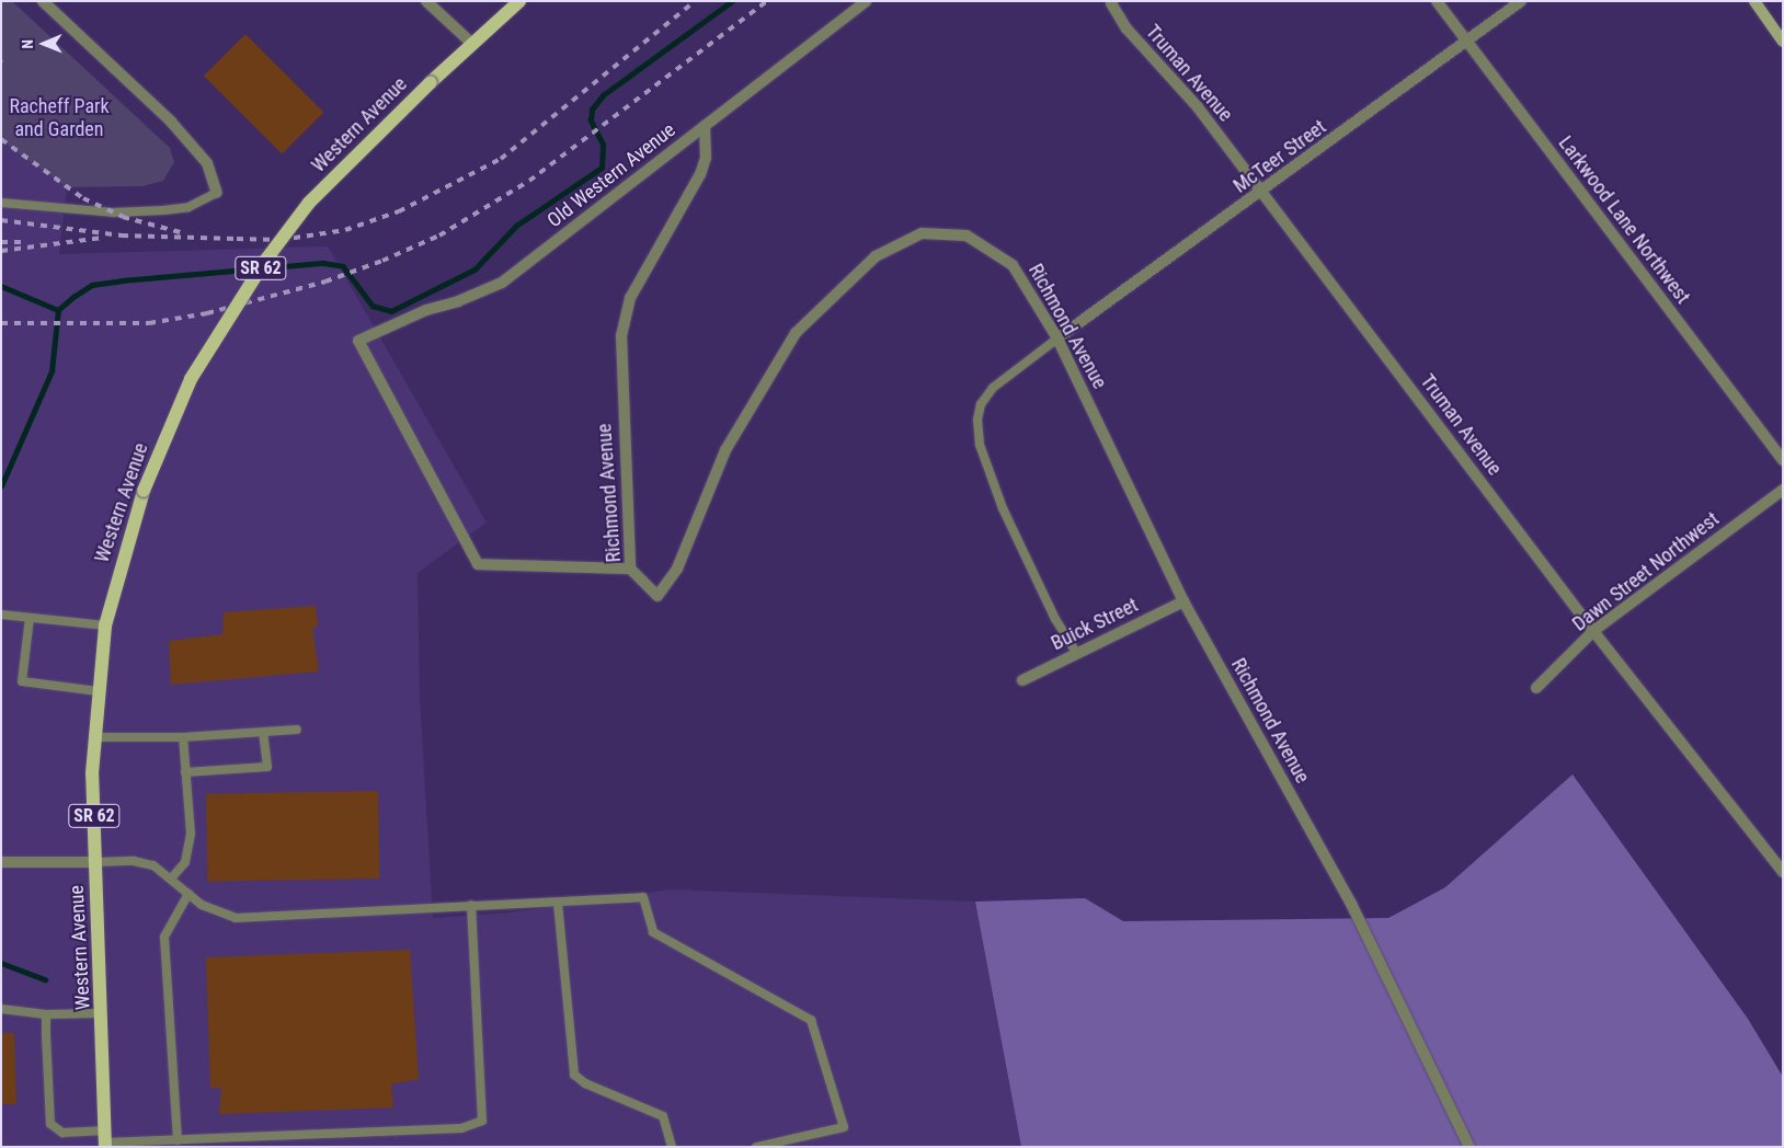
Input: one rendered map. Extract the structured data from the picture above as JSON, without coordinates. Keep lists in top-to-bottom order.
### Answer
{
  "streets": {
    "main road": ["Western Avenue", "SR 62"],
    "street": [
      "Truman Avenue",
      "McTeer Street",
      "Old Western Avenue",
      "Larkwood Lane Northwest",
      "Richmond Avenue",
      "Dawn Street Northwest",
      "Buick Street"
    ]
  },
  "crossings": [
    ["Truman Avenue", "McTeer Street"],
    ["Truman Avenue", "Dawn Street Northwest"],
    ["McTeer Street", "Larkwood Lane Northwest"],
    ["McTeer Street", "Richmond Avenue"],
    ["Old Western Avenue", "Richmond Avenue"],
    ["Richmond Avenue", "Buick Street"]
  ],
  "parks": ["Racheff Park and Garden"],
  "north": "left"
}
